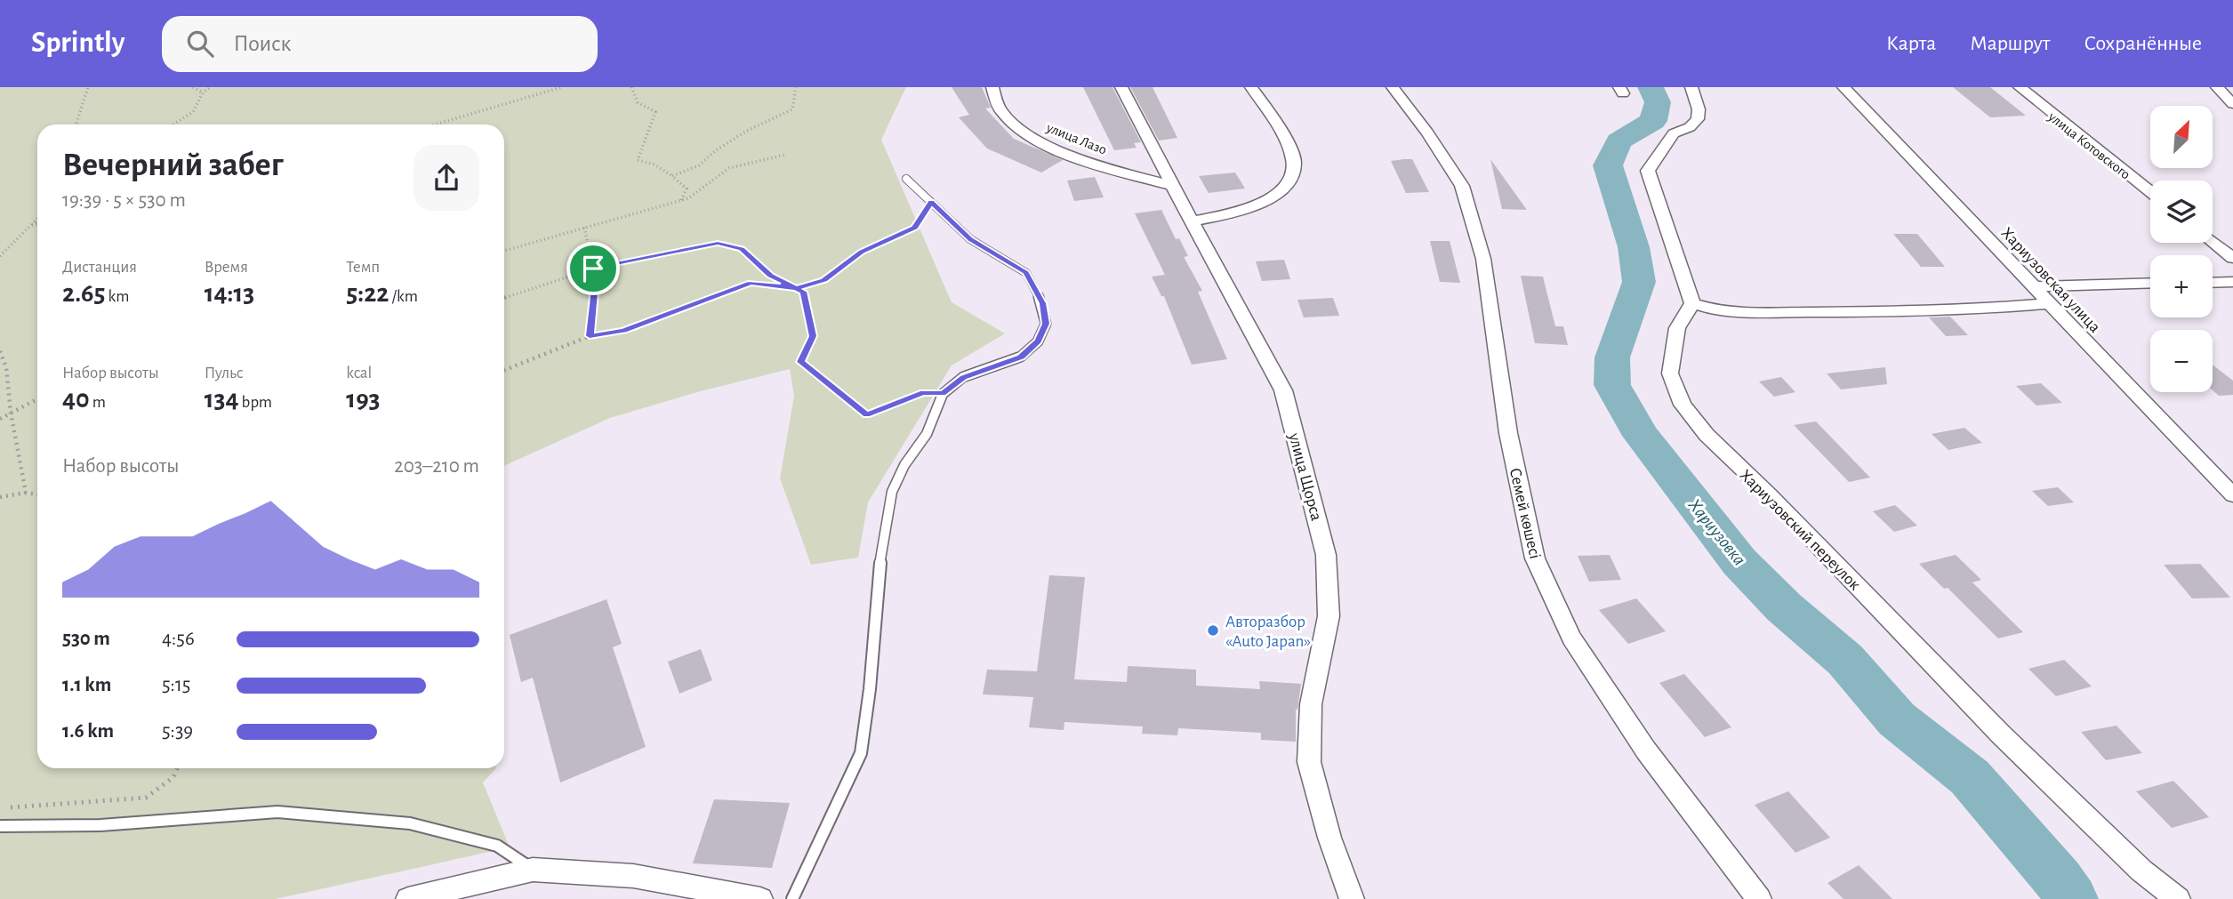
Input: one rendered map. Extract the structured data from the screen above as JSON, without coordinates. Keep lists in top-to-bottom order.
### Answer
{
  "streets": {
    "street": [
      "улица Лазо",
      "улица Котовского",
      "Хариузовская улица",
      "улица Щорса",
      "Семей көшесі",
      "Хариузовский переулок"
    ]
  },
  "crossings": [
    ["улица Лазо", "улица Щорса"]
  ],
  "water": ["Хариузовка"],
  "places": ["Авторазбор «Auto Japan»"],
  "north": "top right",
  "page": {
    "header": "Sprintly",
    "search": "Поиск",
    "nav": ["Карта", "Маршрут", "Сохранённые"],
    "map_buttons": ["+", "−"],
    "heading": ["Вечерний забег", "19:39 · 5 × 530 m"],
    "stats": [
      ["Дистанция", "2.65 km"],
      ["Время", "14:13"],
      ["Темп", "5:22 /km"],
      ["Набор высоты", "40 m"],
      ["Пульс", "134 bpm"],
      ["kcal", "193"]
    ],
    "chart": ["Набор высоты", "203–210 m"],
    "list": [
      {
        "name": "530 m",
        "note": "4:56"
      },
      {
        "name": "1.1 km",
        "note": "5:15"
      },
      {
        "name": "1.6 km",
        "note": "5:39"
      }
    ]
  }
}
